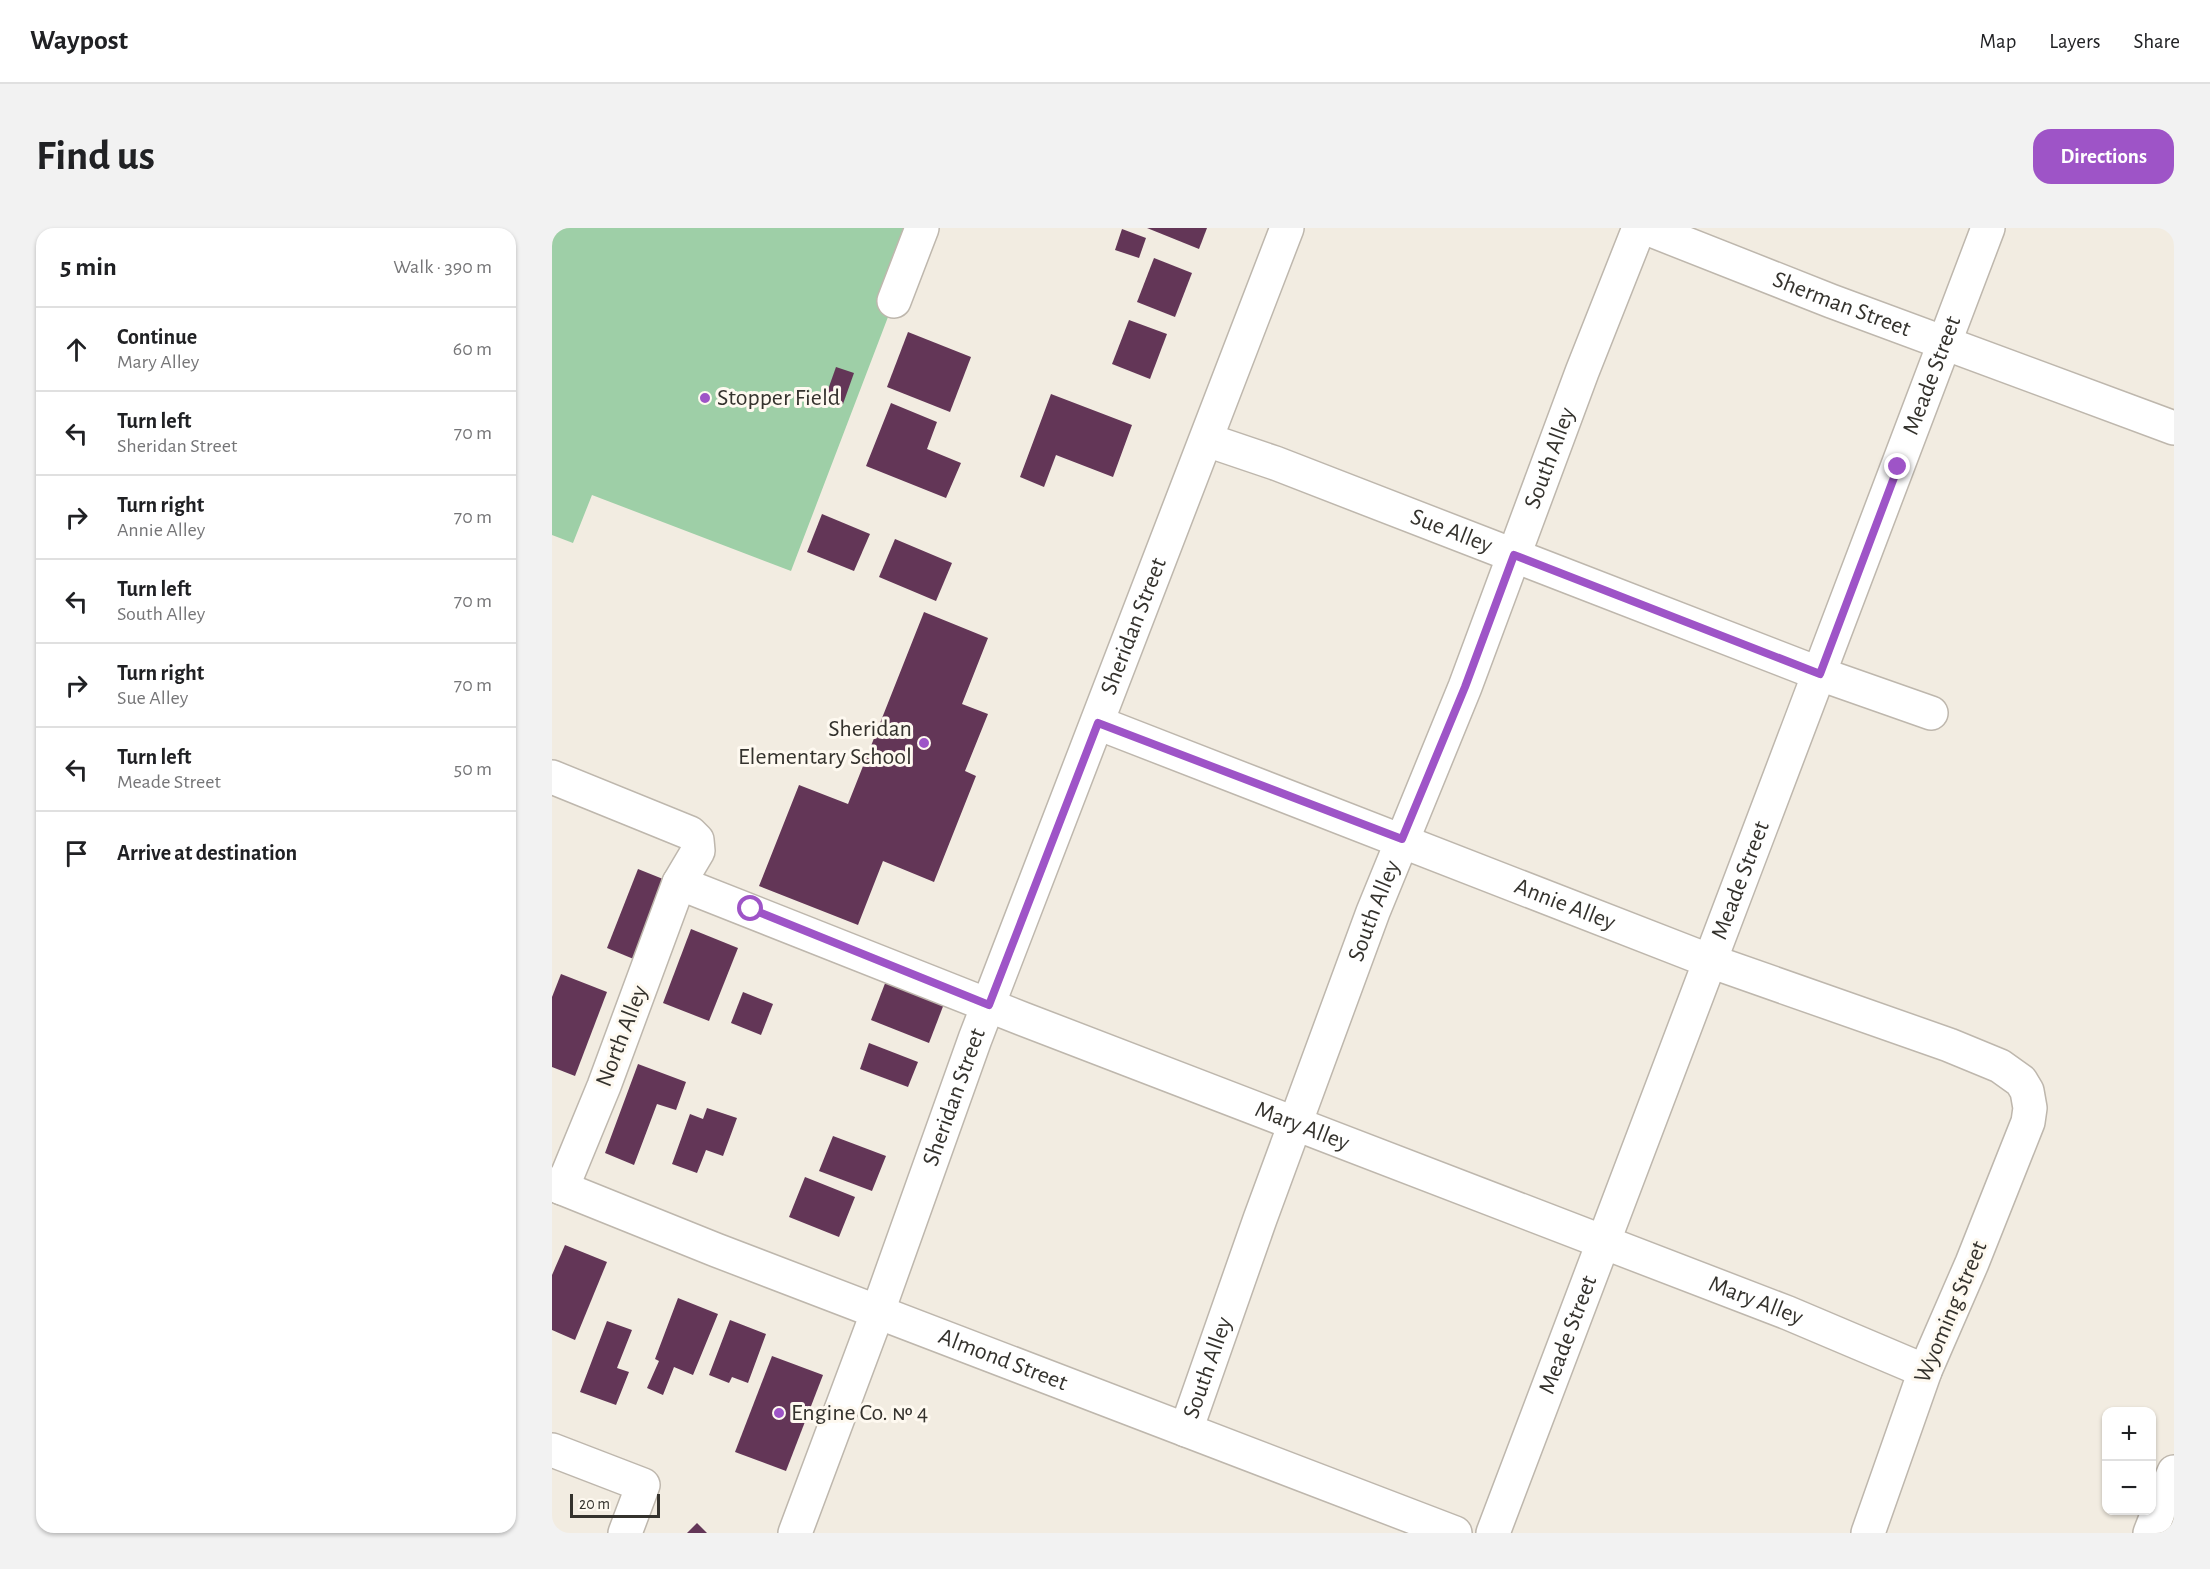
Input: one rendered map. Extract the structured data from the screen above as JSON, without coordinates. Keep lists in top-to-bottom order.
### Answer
{
  "streets": {
    "street": [
      "Sherman Street",
      "Meade Street",
      "South Alley",
      "Sue Alley",
      "Sheridan Street",
      "Annie Alley",
      "North Alley",
      "Mary Alley",
      "Wyoming Street",
      "Almond Street"
    ]
  },
  "crossings": [
    ["Sherman Street", "Meade Street"],
    ["Meade Street", "Sue Alley"],
    ["Meade Street", "Annie Alley"],
    ["Meade Street", "Mary Alley"],
    ["South Alley", "Sue Alley"],
    ["South Alley", "Annie Alley"],
    ["South Alley", "Mary Alley"],
    ["South Alley", "Almond Street"],
    ["Sue Alley", "Sheridan Street"],
    ["Sheridan Street", "Annie Alley"],
    ["Sheridan Street", "Mary Alley"],
    ["Sheridan Street", "Almond Street"],
    ["Annie Alley", "Wyoming Street"],
    ["North Alley", "Mary Alley"],
    ["North Alley", "Almond Street"],
    ["Mary Alley", "Wyoming Street"]
  ],
  "places": ["Stopper Field", "Sheridan Elementary School", "Engine Co. № 4"],
  "scale_bar": "20 m",
  "page": {
    "header": "Waypost",
    "nav": ["Map", "Layers", "Share"],
    "buttons": "Directions",
    "title": "Find us",
    "heading": ["5 min", "Walk · 390 m"],
    "list": [
      ["Continue", "Mary Alley", "60 m"],
      ["Turn left", "Sheridan Street", "70 m"],
      ["Turn right", "Annie Alley", "70 m"],
      ["Turn left", "South Alley", "70 m"],
      ["Turn right", "Sue Alley", "70 m"],
      ["Turn left", "Meade Street", "50 m"],
      "Arrive at destination"
    ],
    "map_buttons": ["+", "−"],
    "scale": "20 m"
  }
}
